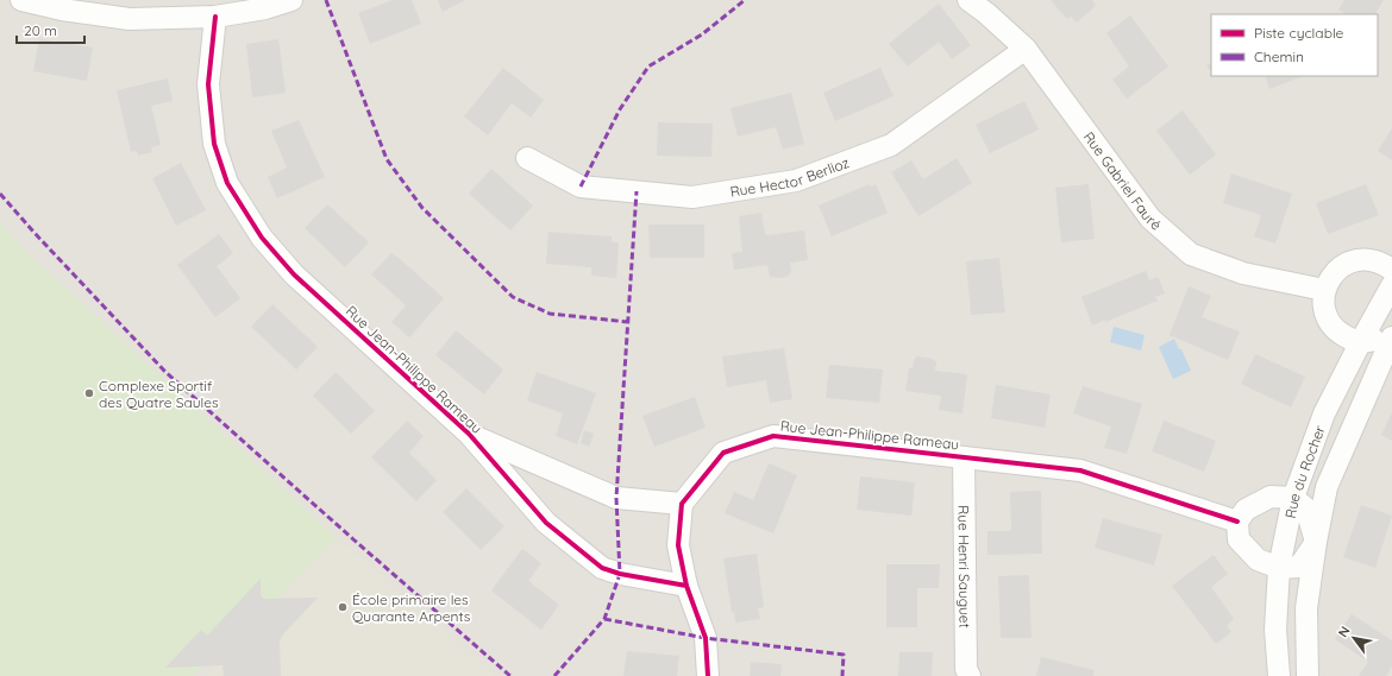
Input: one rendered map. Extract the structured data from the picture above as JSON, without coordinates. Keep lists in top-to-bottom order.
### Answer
{
  "streets": {
    "street": [
      "Rue Hector Berlioz",
      "Rue Gabriel Fauré",
      "Rue Jean-Philippe Rameau",
      "Rue du Rocher",
      "Rue Henri Sauguet"
    ]
  },
  "crossings": [
    ["Rue Hector Berlioz", "Rue Gabriel Fauré"],
    ["Rue Jean-Philippe Rameau", "Rue Henri Sauguet"]
  ],
  "places": ["Complexe Sportif des Quatre Saules", "École primaire les Quarante Arpents"],
  "legend": ["Piste cyclable", "Chemin"],
  "scale_bar": "20 m",
  "north": "top left"
}
